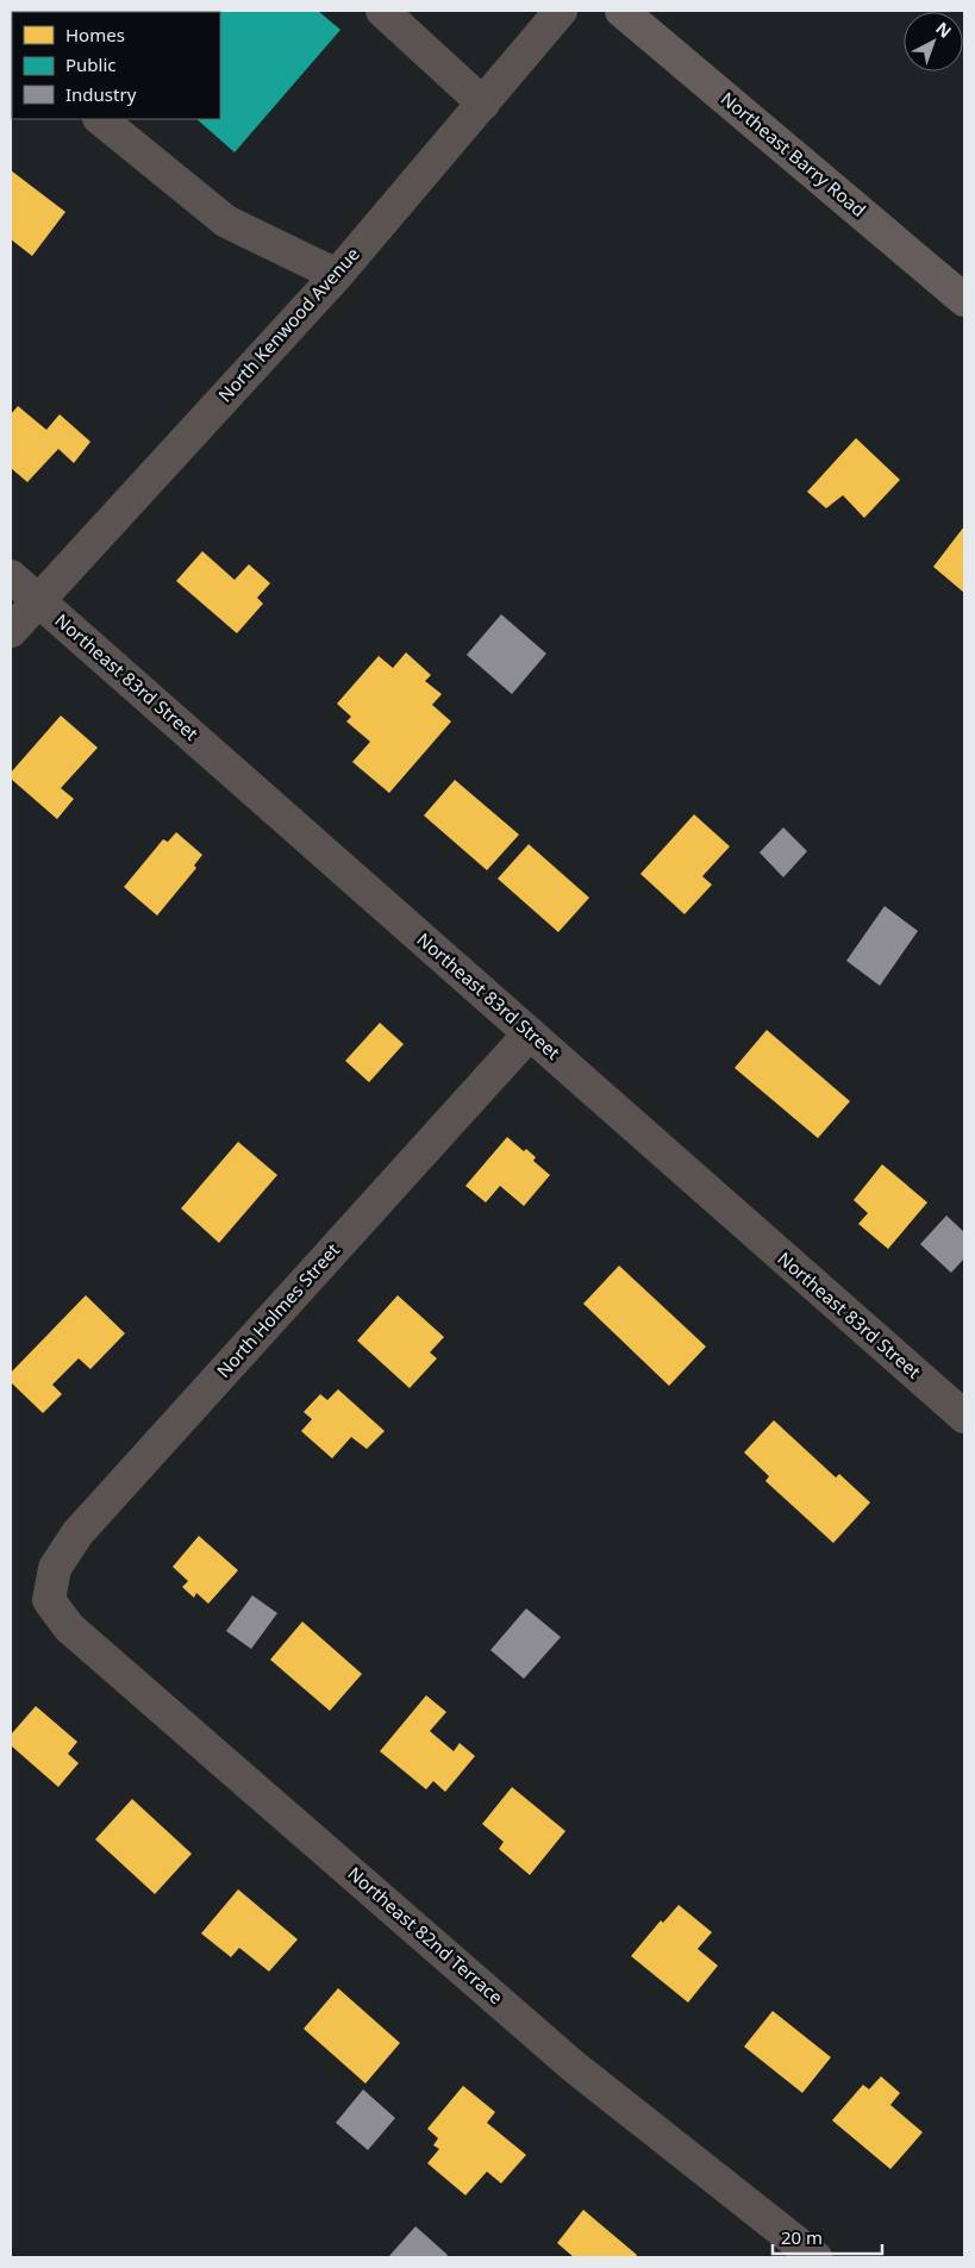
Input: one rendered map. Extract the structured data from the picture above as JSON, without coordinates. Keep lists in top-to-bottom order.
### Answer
{
  "streets": {
    "main road": ["Northeast Barry Road"],
    "street": [
      "North Kenwood Avenue",
      "Northeast 83rd Street",
      "North Holmes Street",
      "Northeast 82nd Terrace"
    ]
  },
  "crossings": [
    ["North Kenwood Avenue", "Northeast 83rd Street"],
    ["Northeast 83rd Street", "North Holmes Street"],
    ["North Holmes Street", "Northeast 82nd Terrace"]
  ],
  "legend": ["Homes", "Public", "Industry"],
  "scale_bar": "20 m",
  "north": "top right"
}
